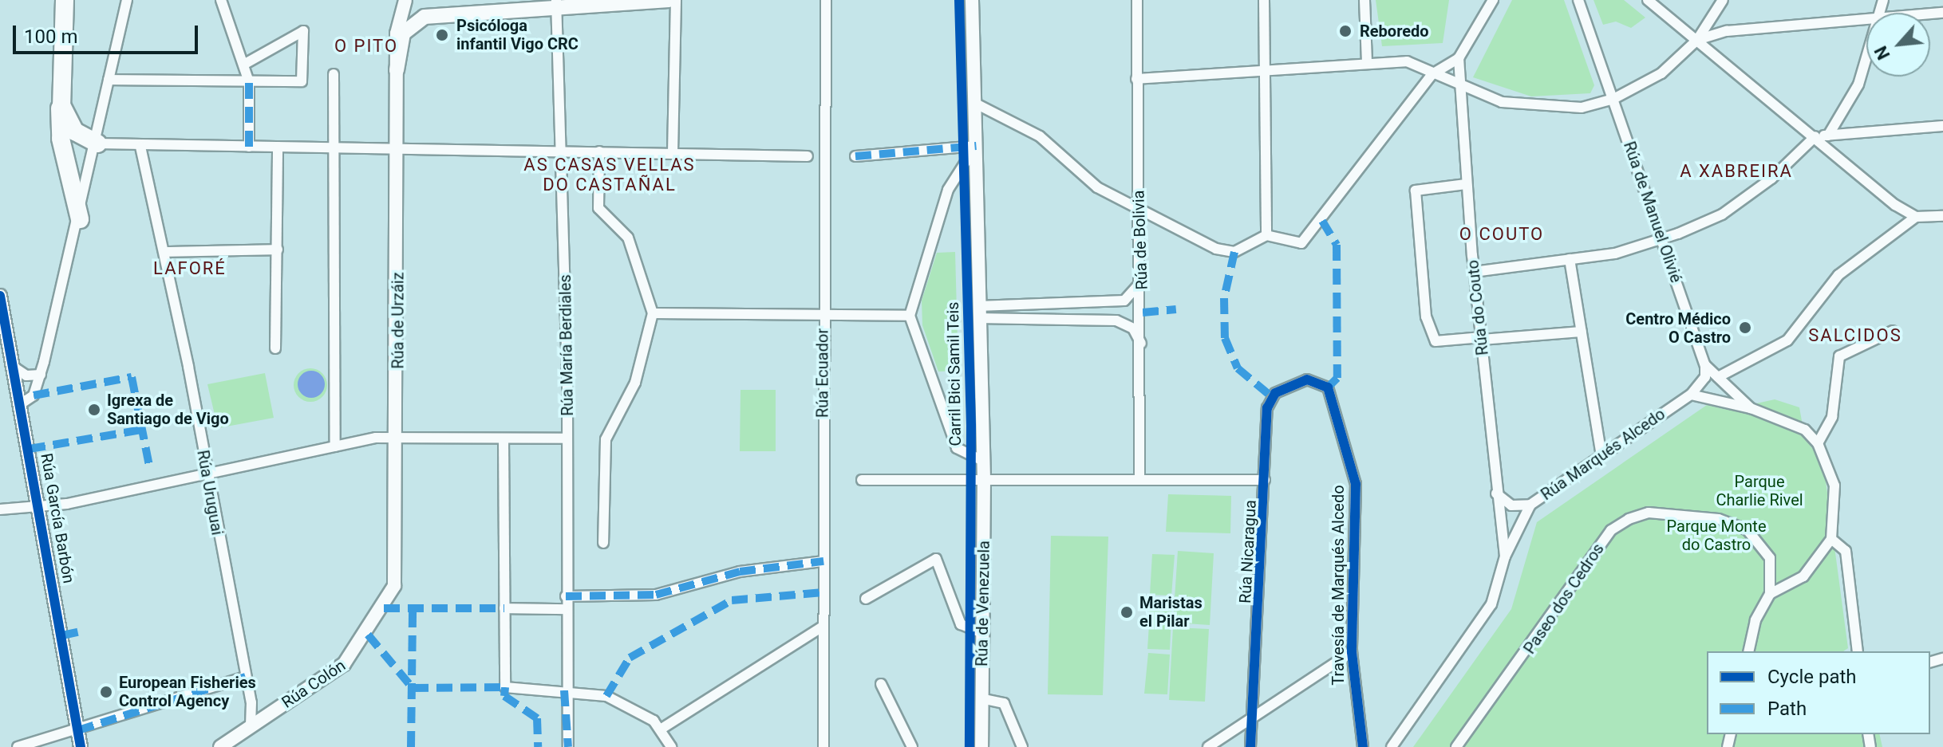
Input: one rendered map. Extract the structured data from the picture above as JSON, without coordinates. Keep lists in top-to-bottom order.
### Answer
{
  "streets": {
    "main road": [
      "Rúa de Urzáiz",
      "Rúa García Barbón",
      "Rúa de Venezuela",
      "Rúa Colón"
    ],
    "street": [
      "Rúa de Manuel Olivié",
      "Rúa de Bolivia",
      "Rúa do Couto",
      "Rúa María Berdiales",
      "Rúa Ecuador",
      "Rúa Marqués Alcedo",
      "Rúa Uruguai",
      "Rúa Nicaragua",
      "Travesía de Marqués Alcedo",
      "Paseo dos Cedros"
    ],
    "cycle path": ["Carril Bici Samil Teis"]
  },
  "crossings": [
    ["Rúa de Manuel Olivié", "Rúa Marqués Alcedo"],
    ["Rúa do Couto", "Rúa Marqués Alcedo"],
    ["Rúa de Urzáiz", "Rúa Colón"],
    ["Rúa Uruguai", "Rúa Colón"],
    ["Rúa Nicaragua", "Travesía de Marqués Alcedo"]
  ],
  "districts": [
    "O PITO",
    "AS CASAS VELLAS DO CASTAÑAL",
    "A XABREIRA",
    "O COUTO",
    "LAFORÉ",
    "SALCIDOS"
  ],
  "parks": ["Parque Charlie Rivel", "Parque Monte do Castro"],
  "places": [
    "Reboredo",
    "Psicóloga infantil Vigo CRC",
    "Centro Médico O Castro",
    "Igrexa de Santiago de Vigo",
    "Maristas el Pilar",
    "European Fisheries Control Agency"
  ],
  "legend": ["Cycle path", "Path"],
  "scale_bar": "100 m",
  "north": "bottom left"
}
